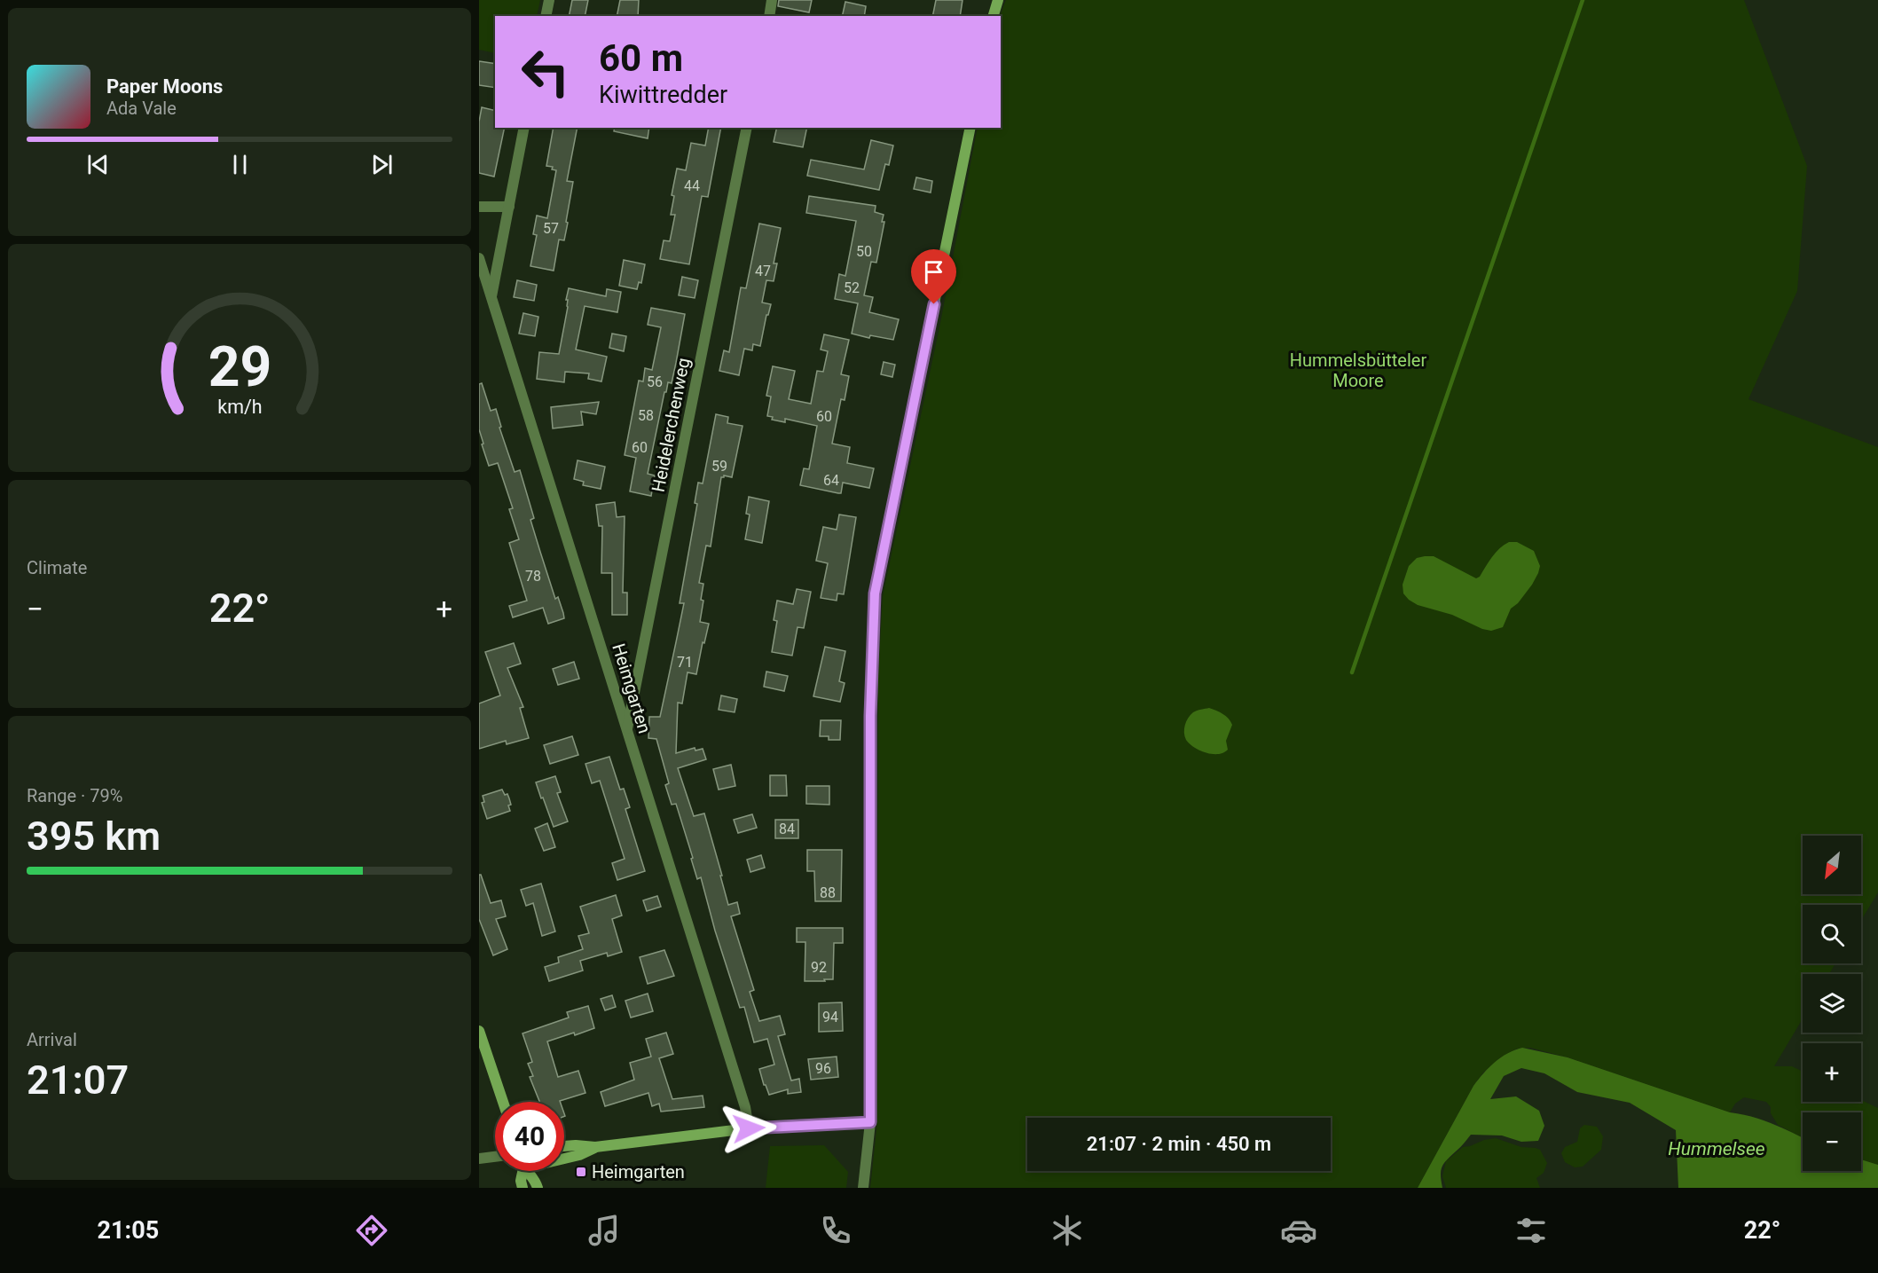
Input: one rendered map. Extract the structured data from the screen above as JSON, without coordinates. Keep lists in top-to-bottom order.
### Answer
{
  "streets": {
    "street": ["Heidelerchenweg", "Heimgarten"]
  },
  "crossings": [
    ["Heidelerchenweg", "Heimgarten"]
  ],
  "water": ["Hummelsee"],
  "parks": ["Hummelsbütteler Moore"],
  "places": {
    "transit": ["Heimgarten"]
  },
  "house_numbers": [
    "44",
    "57",
    "50",
    "47",
    "52",
    "56",
    "58",
    "60",
    "60",
    "59",
    "64",
    "78",
    "71",
    "84",
    "88",
    "92",
    "94",
    "96"
  ],
  "north": "bottom left",
  "page": {
    "turn": ["60 m", "Kiwittredder"],
    "song": ["Paper Moons", "Ada Vale"],
    "tile": [
      "Climate",
      ["Range · 79%", "395 km"],
      ["Arrival", "21:07"]
    ],
    "heat": ["−", "22°", "+"],
    "map_buttons": ["+", "−"],
    "limit": "40",
    "trip": "21:07 · 2 min · 450 m",
    "tabs": ["21:05", "22°"],
    "gauge": ["29", "km/h"]
  }
}
